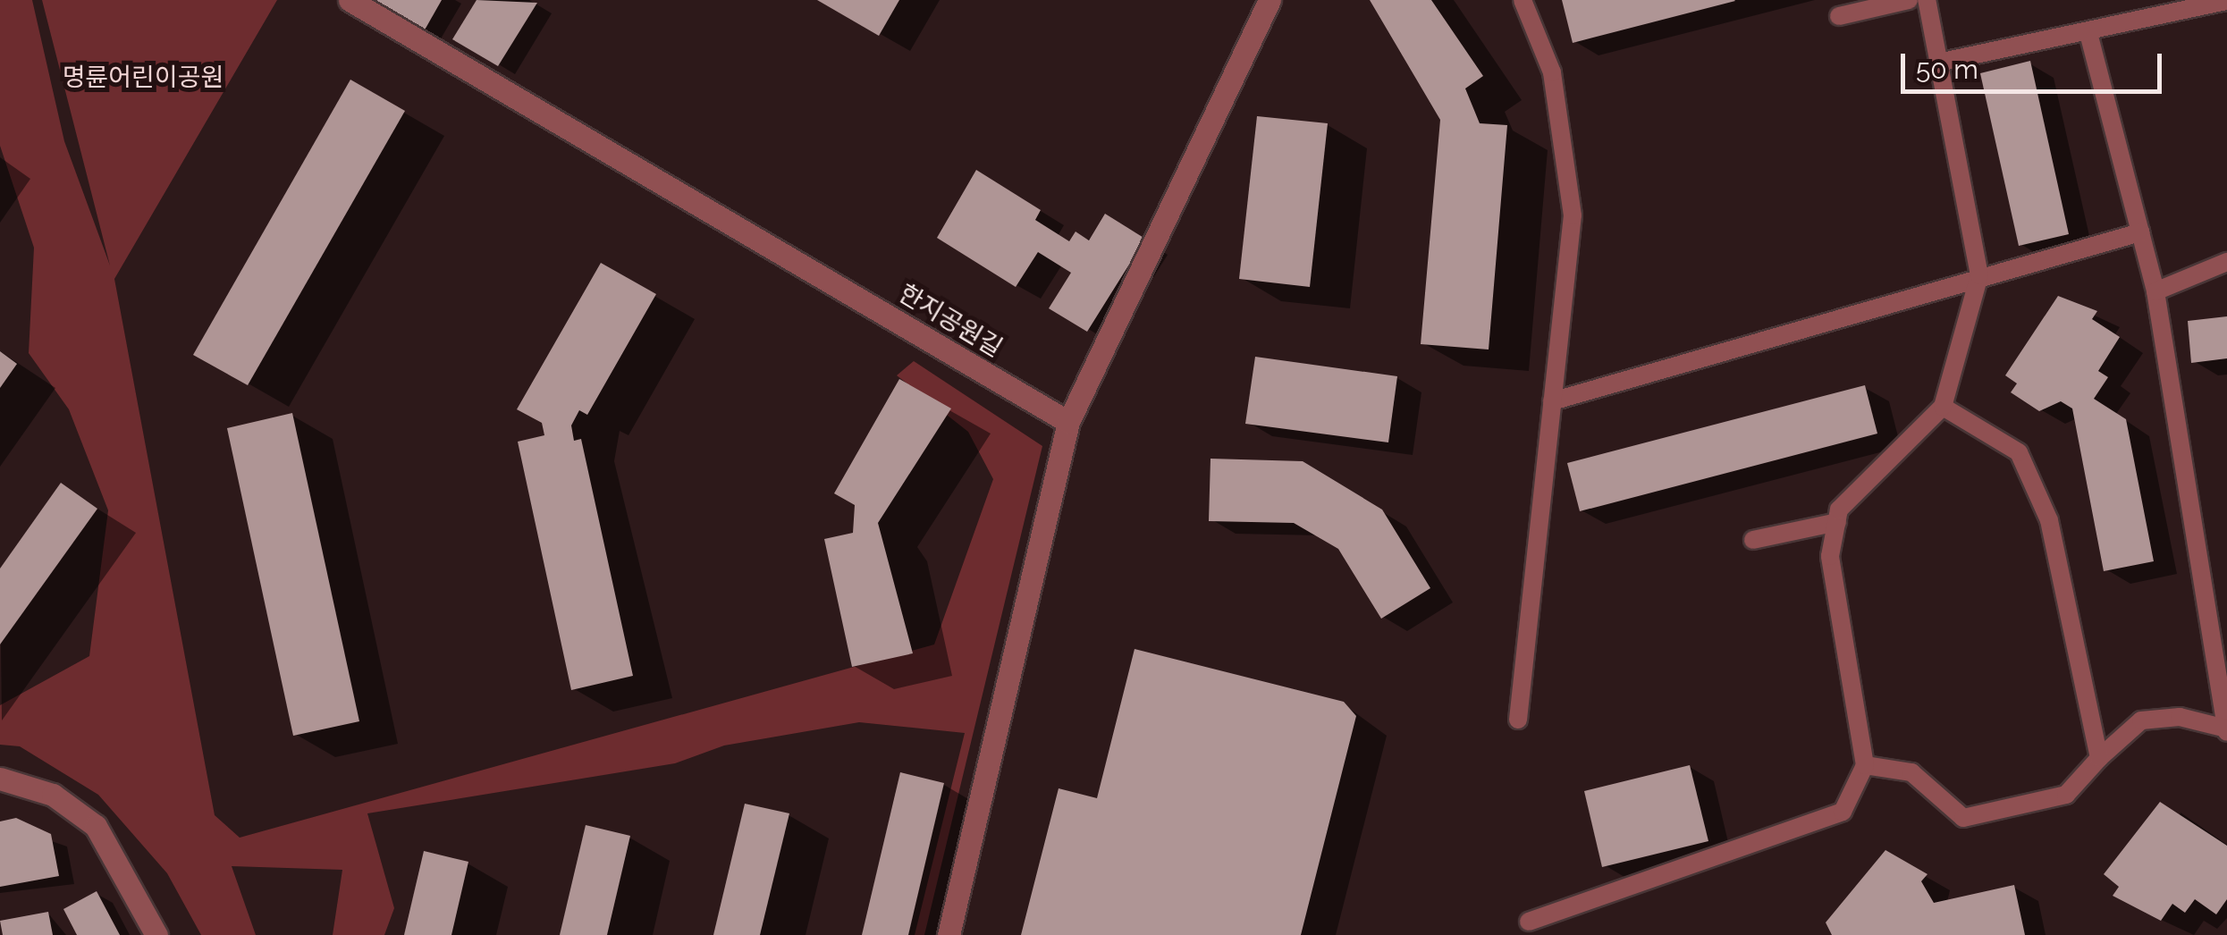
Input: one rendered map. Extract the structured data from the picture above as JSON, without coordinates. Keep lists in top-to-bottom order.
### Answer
{
  "streets": {
    "street": ["한지공원길"]
  },
  "parks": ["명륜어린이공원"],
  "scale_bar": "50 m"
}
